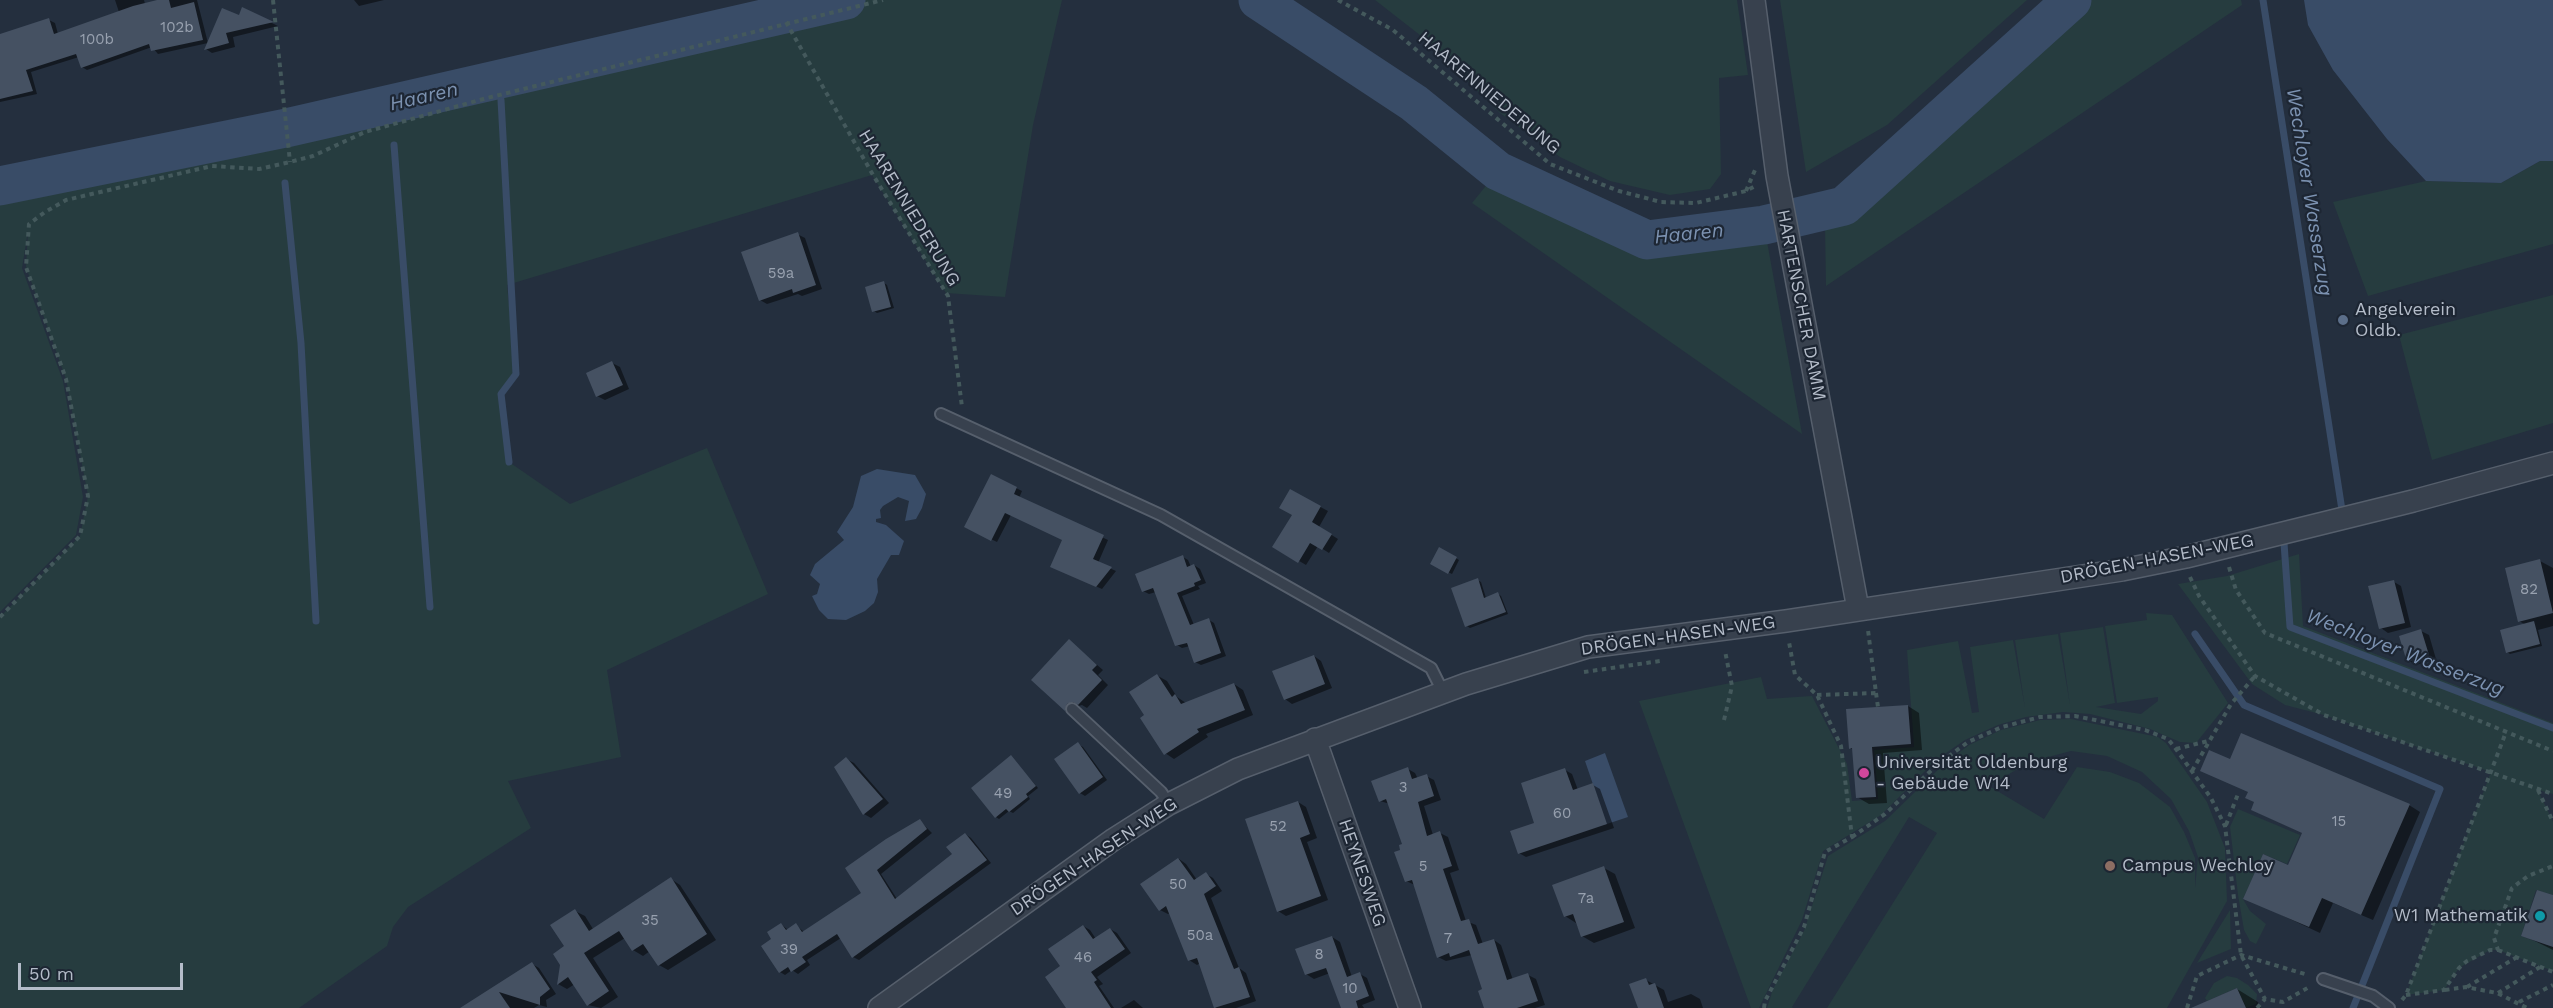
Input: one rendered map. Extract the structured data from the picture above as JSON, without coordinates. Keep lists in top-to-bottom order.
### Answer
{
  "streets": {
    "street": ["HARTENSCHER DAMM", "DRÖGEN-HASEN-WEG", "HEYNESWEG"],
    "path": ["HAARENNIEDERUNG"]
  },
  "crossings": [
    ["HAARENNIEDERUNG", "HARTENSCHER DAMM"],
    ["HARTENSCHER DAMM", "DRÖGEN-HASEN-WEG"],
    ["DRÖGEN-HASEN-WEG", "HEYNESWEG"]
  ],
  "water": ["Haaren", "Wechloyer Wasserzug"],
  "places": [
    "Angelverein Oldb.",
    "Universität Oldenburg - Gebäude W14",
    "Campus Wechloy",
    "W1 Mathematik"
  ],
  "house_numbers": [
    "102b",
    "100b",
    "59a",
    "82",
    "3",
    "49",
    "60",
    "15",
    "52",
    "5",
    "50",
    "7a",
    "35",
    "50a",
    "7",
    "39",
    "8",
    "46",
    "10"
  ],
  "scale_bar": "50 m"
}
